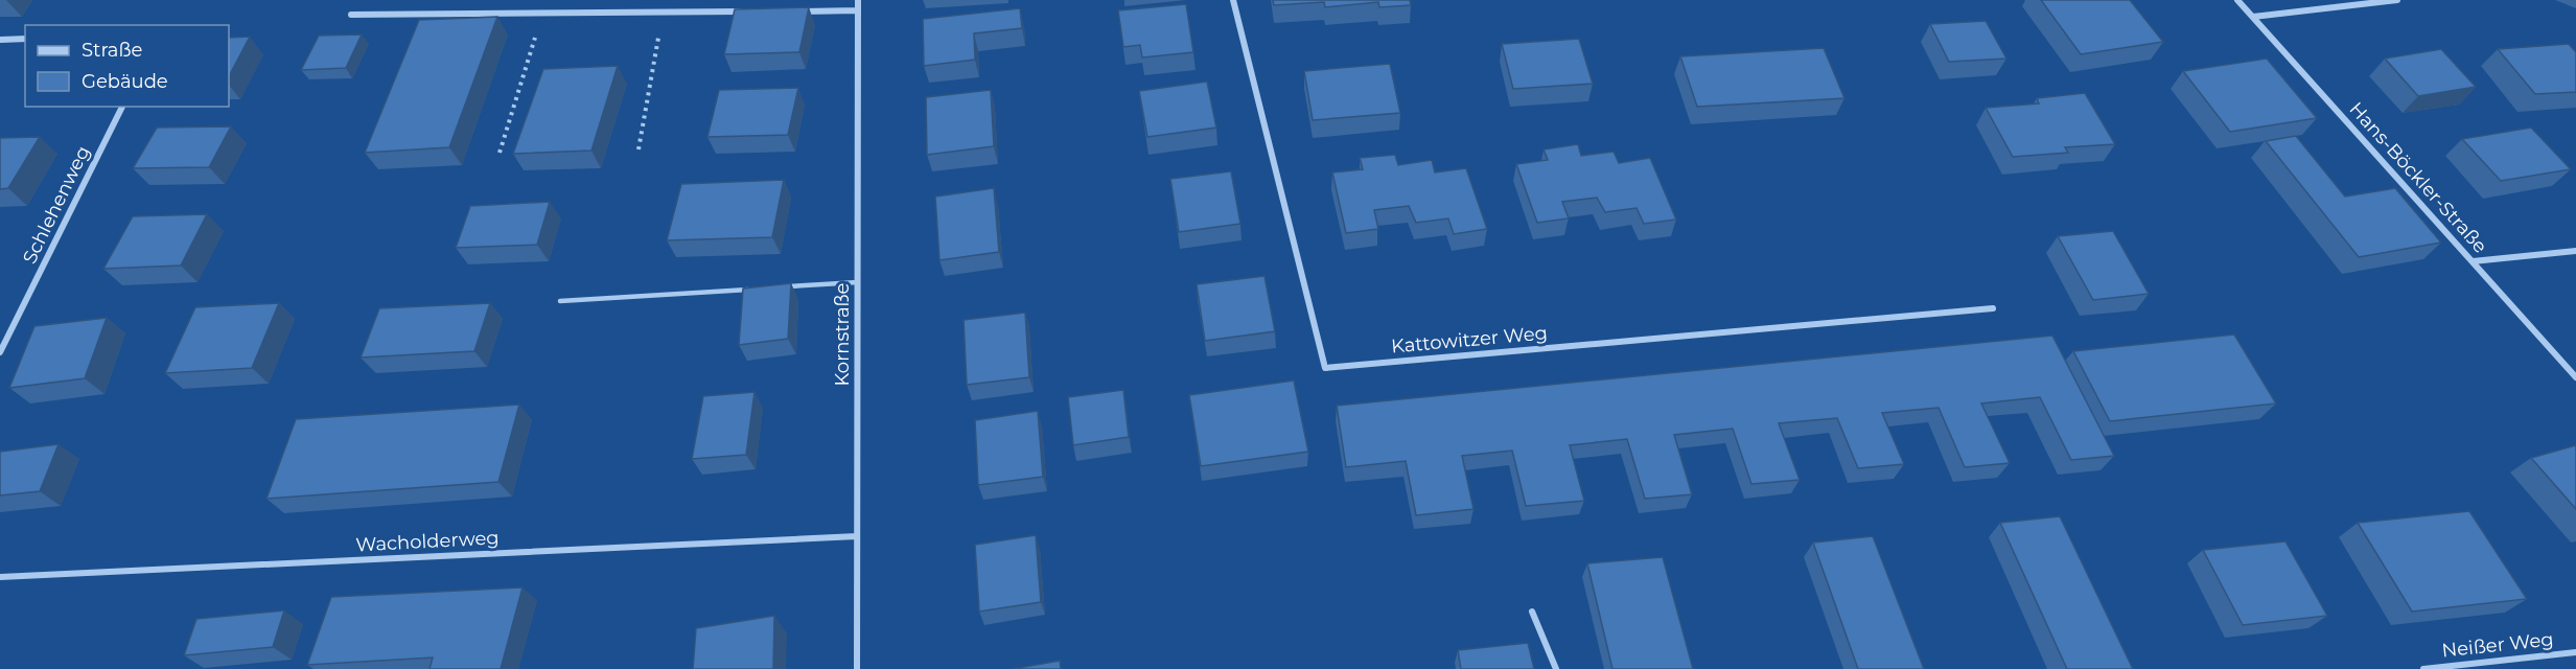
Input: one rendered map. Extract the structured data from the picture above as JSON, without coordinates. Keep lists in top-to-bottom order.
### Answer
{
  "streets": {
    "street": [
      "Hans-Böckler-Straße",
      "Schlehenweg",
      "Kornstraße",
      "Kattowitzer Weg",
      "Wacholderweg",
      "Neißer Weg"
    ]
  },
  "crossings": [
    ["Kornstraße", "Wacholderweg"]
  ],
  "legend": ["Straße", "Gebäude"]
}
